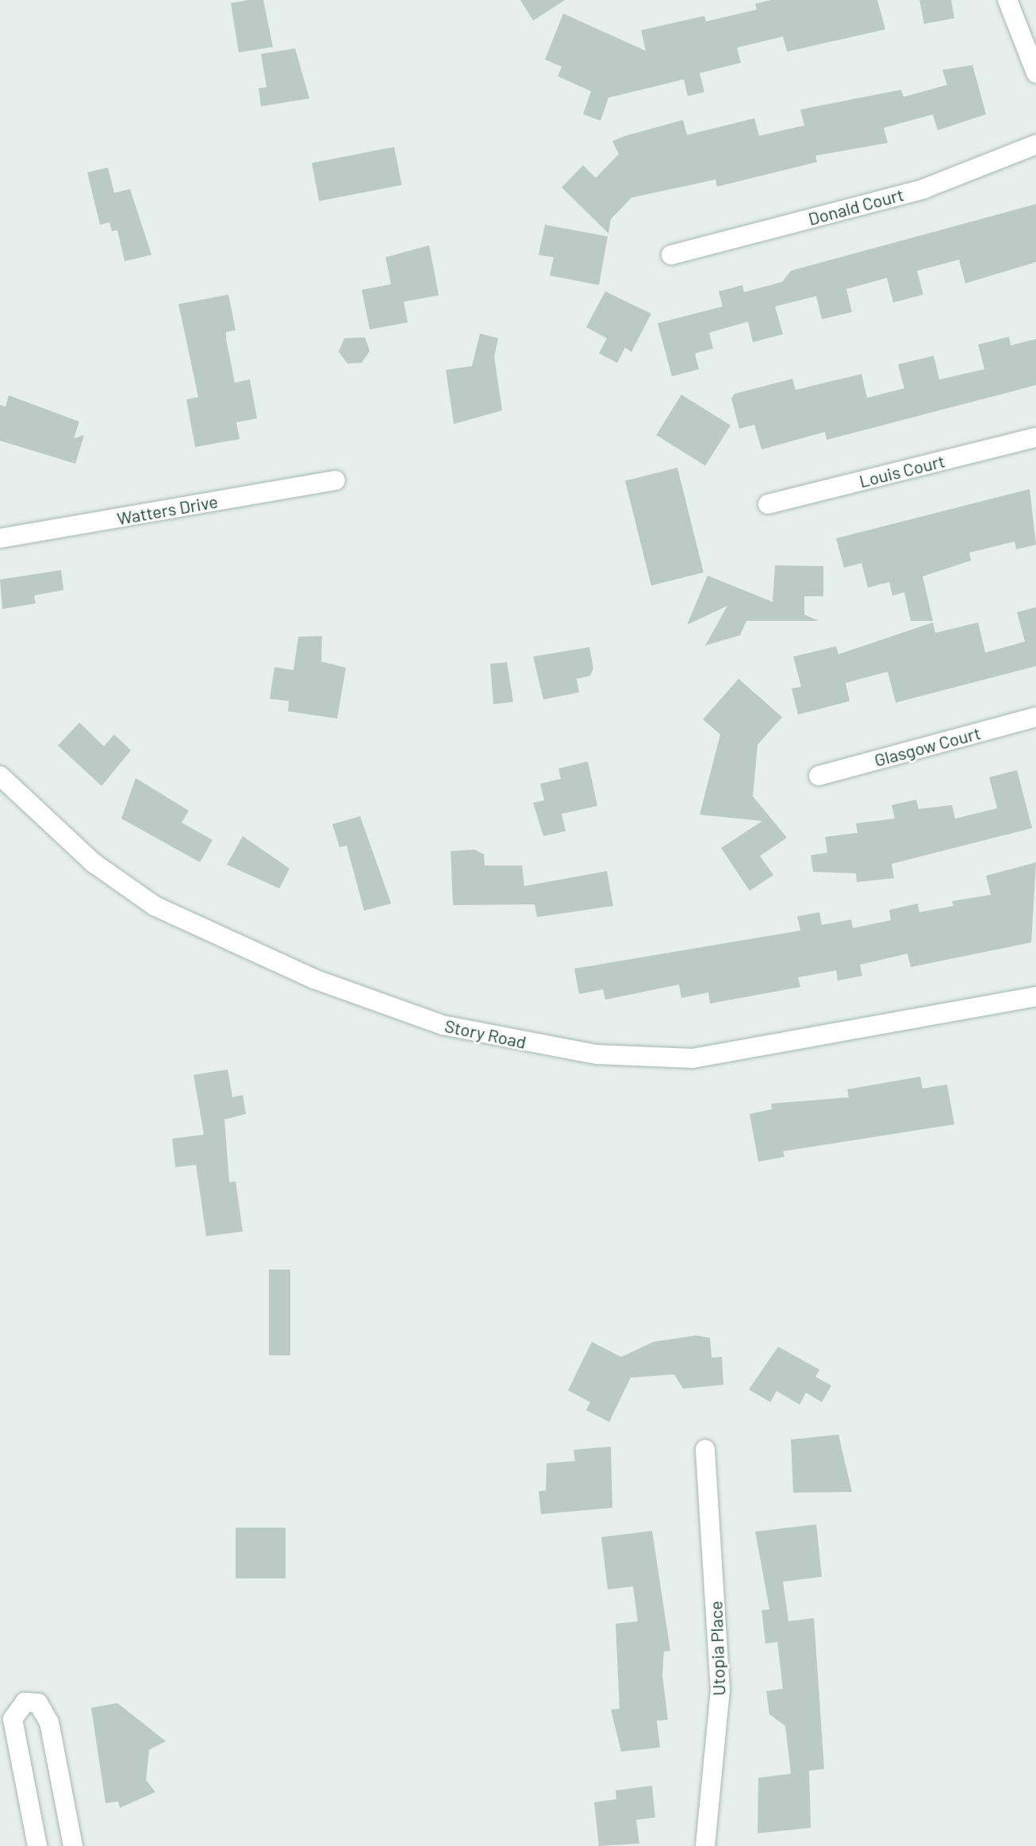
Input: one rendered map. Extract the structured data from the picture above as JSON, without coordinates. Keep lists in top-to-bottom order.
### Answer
{
  "streets": {
    "street": [
      "Donald Court",
      "Louis Court",
      "Watters Drive",
      "Glasgow Court",
      "Story Road",
      "Utopia Place"
    ]
  }
}
